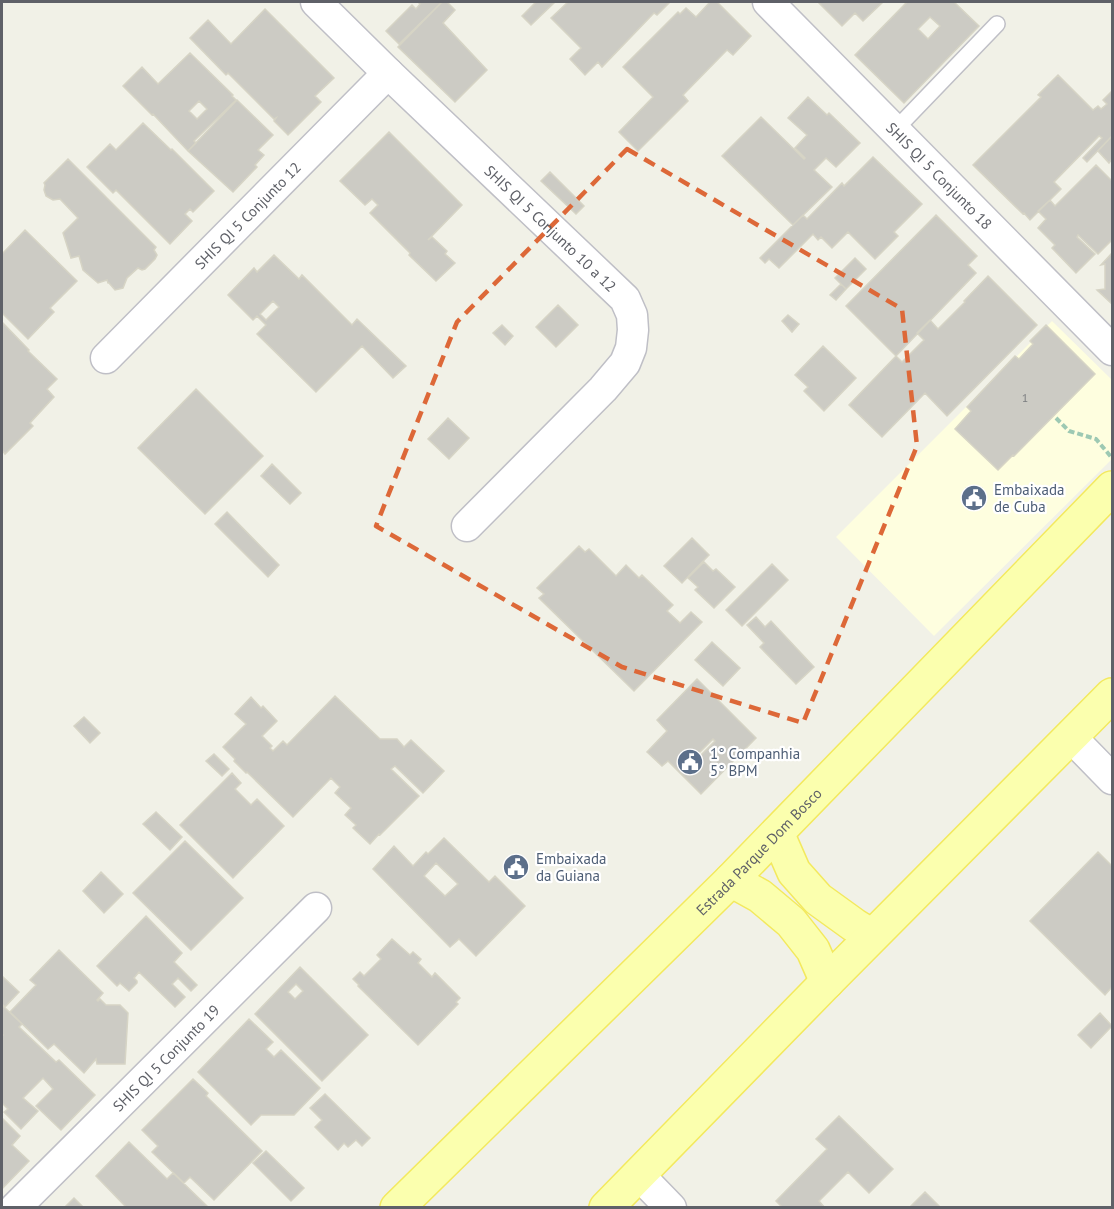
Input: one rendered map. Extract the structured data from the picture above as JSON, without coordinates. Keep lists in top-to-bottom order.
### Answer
{
  "streets": {
    "main road": ["Estrada Parque Dom Bosco"],
    "street": [
      "SHIS QI 5 Conjunto 18",
      "SHIS QI 5 Conjunto 12",
      "SHIS QI 5 Conjunto 10 a 12",
      "SHIS QI 5 Conjunto 19"
    ]
  },
  "crossings": [
    ["SHIS QI 5 Conjunto 12", "SHIS QI 5 Conjunto 10 a 12"]
  ],
  "places": {
    "public building": ["Embaixada de Cuba", "1° Companhia 5° BPM", "Embaixada da Guiana"]
  },
  "house_numbers": ["1"]
}
